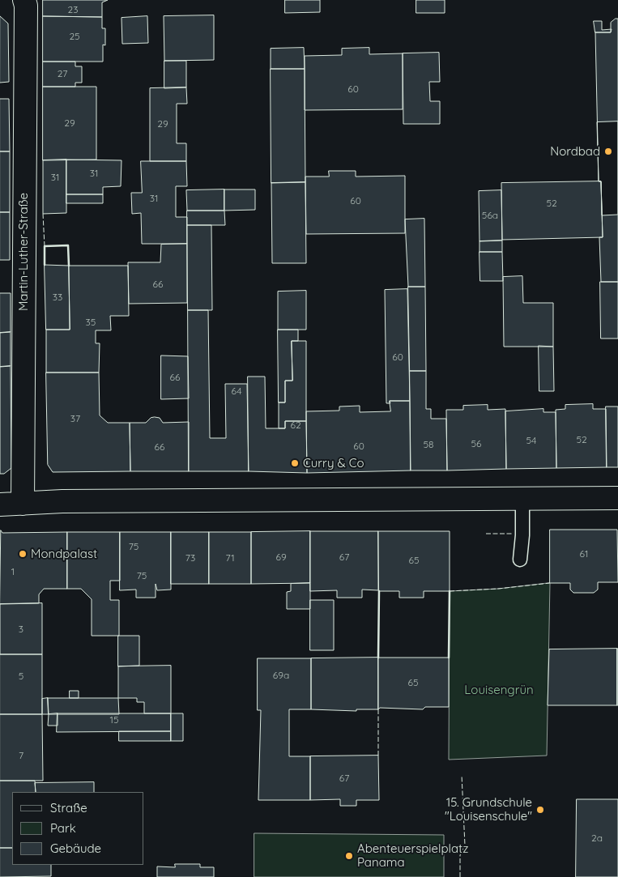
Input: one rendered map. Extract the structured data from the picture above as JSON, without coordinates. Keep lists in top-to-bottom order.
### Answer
{
  "streets": {
    "street": ["Martin-Luther-Straße"]
  },
  "parks": ["Louisengrün"],
  "places": [
    "Nordbad",
    "Curry & Co",
    "Mondpalast",
    "15. Grundschule \"Louisenschule\"",
    "Abenteuerspielplatz Panama"
  ],
  "house_numbers": [
    "23",
    "25",
    "27",
    "60",
    "29",
    "29",
    "31",
    "31",
    "31",
    "60",
    "52",
    "56a",
    "66",
    "33",
    "35",
    "60",
    "66",
    "64",
    "37",
    "62",
    "52",
    "54",
    "56",
    "58",
    "60",
    "66",
    "75",
    "61",
    "69",
    "67",
    "73",
    "71",
    "65",
    "1",
    "75",
    "3",
    "69a",
    "5",
    "65",
    "15",
    "7",
    "67",
    "2a"
  ],
  "legend": ["Straße", "Park", "Gebäude"]
}
